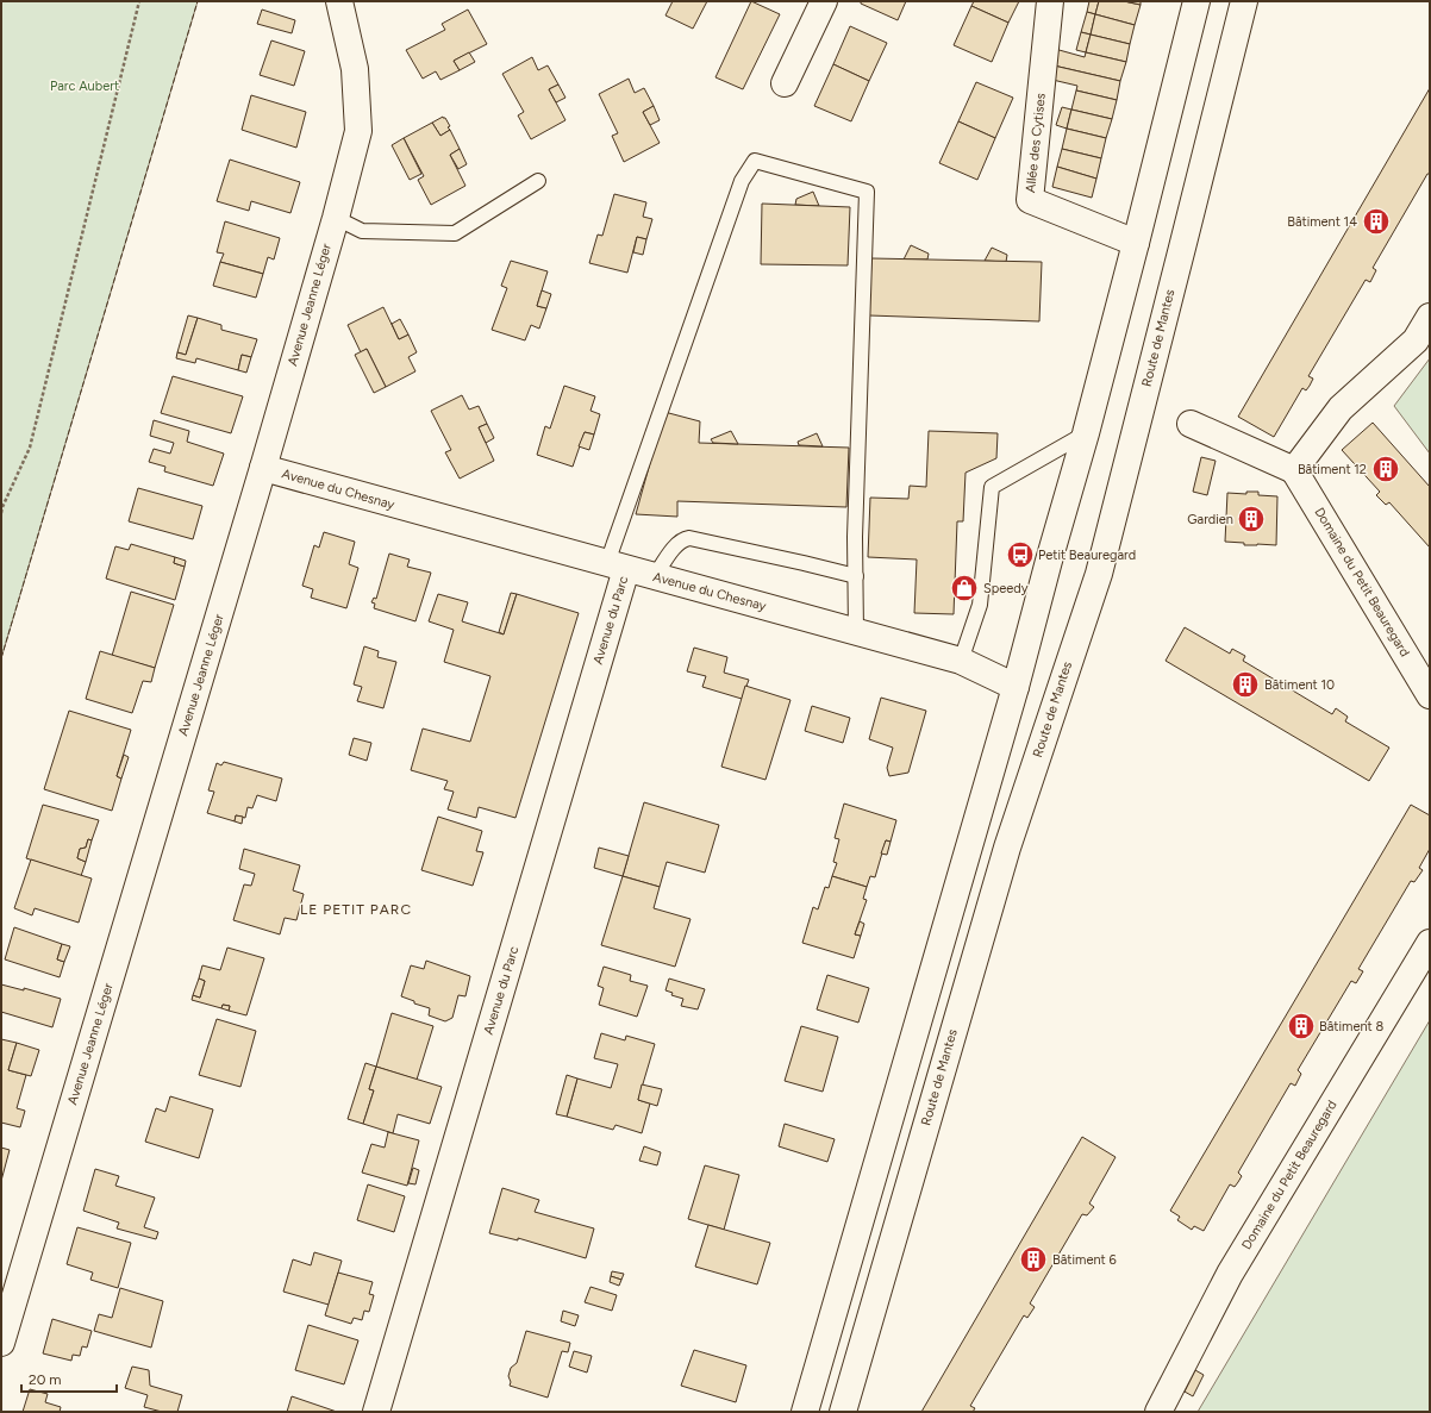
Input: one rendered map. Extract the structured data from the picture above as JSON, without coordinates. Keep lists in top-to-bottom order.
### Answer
{
  "streets": {
    "street": [
      "Allée des Cytises",
      "Avenue Jeanne Léger",
      "Route de Mantes",
      "Avenue du Chesnay",
      "Domaine du Petit Beauregard",
      "Avenue du Parc"
    ]
  },
  "crossings": [
    ["Avenue Jeanne Léger", "Avenue du Chesnay"],
    ["Avenue du Chesnay", "Avenue du Parc"]
  ],
  "districts": ["LE PETIT PARC"],
  "parks": ["Parc Aubert"],
  "places": {
    "building": [
      "Bâtiment 14",
      "Bâtiment 12",
      "Gardien",
      "Bâtiment 10",
      "Bâtiment 8",
      "Bâtiment 6"
    ],
    "bus stop": ["Petit Beauregard"],
    "shop": ["Speedy"]
  },
  "scale_bar": "20 m"
}
